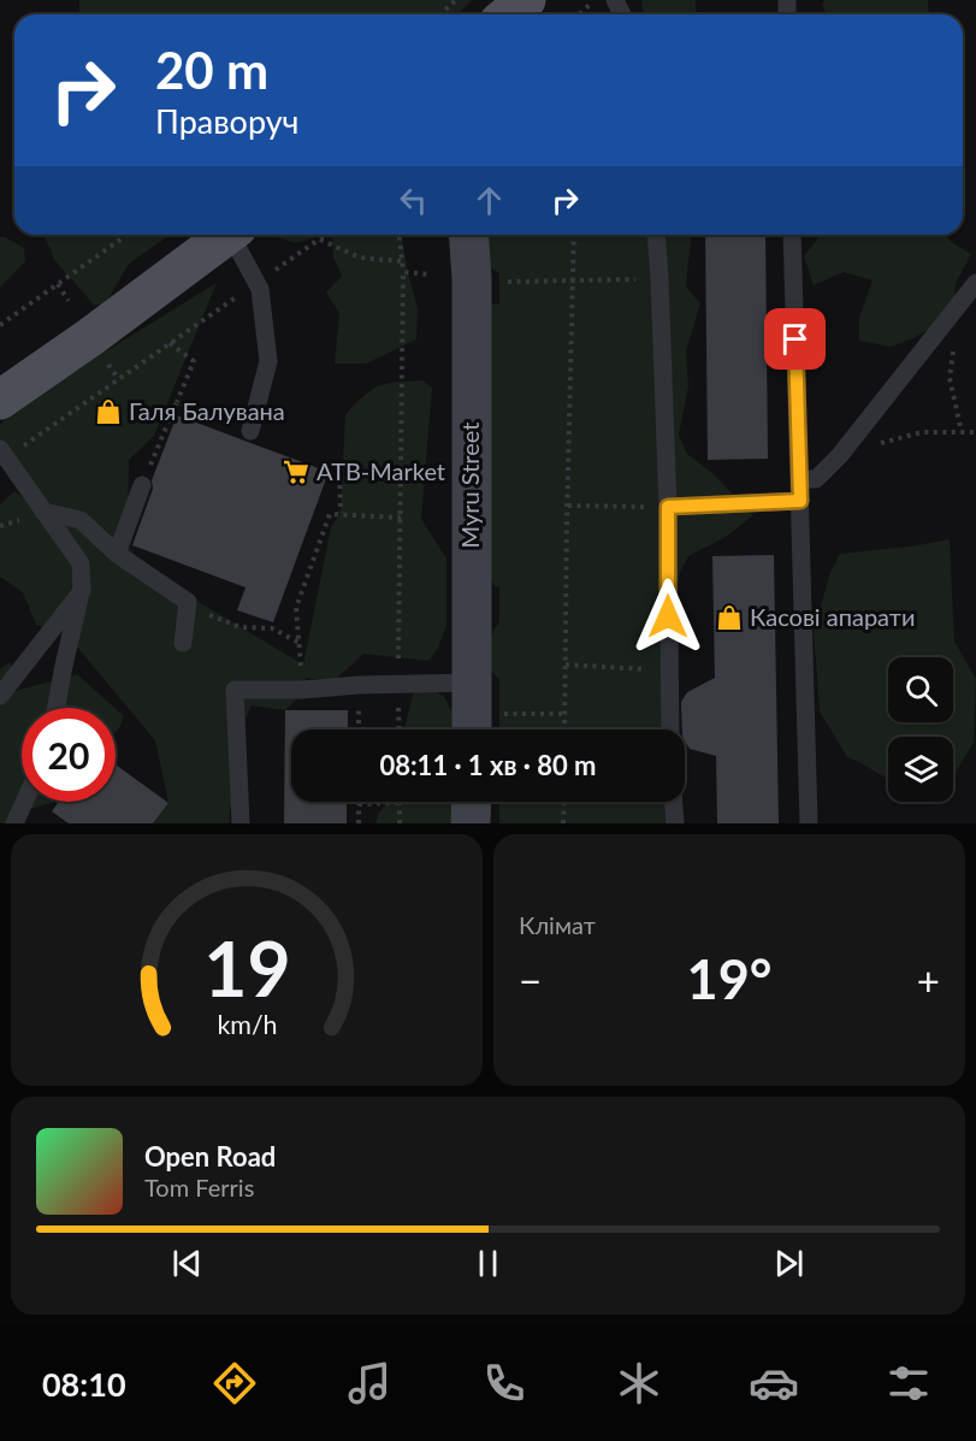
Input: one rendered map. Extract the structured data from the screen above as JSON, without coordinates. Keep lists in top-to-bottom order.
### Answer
{
  "streets": {
    "main road": ["Myru Street"]
  },
  "places": {
    "shop": ["Галя Балувана", "Касові апарати"],
    "supermarket": ["ATB-Market"]
  },
  "page": {
    "turn": ["20 m", "Праворуч"],
    "limit": "20",
    "trip": "08:11 · 1 хв · 80 m",
    "tile": "Клімат",
    "heat": ["−", "19°", "+"],
    "song": ["Open Road", "Tom Ferris"],
    "tabs": "08:10",
    "gauge": ["19", "km/h"]
  }
}
